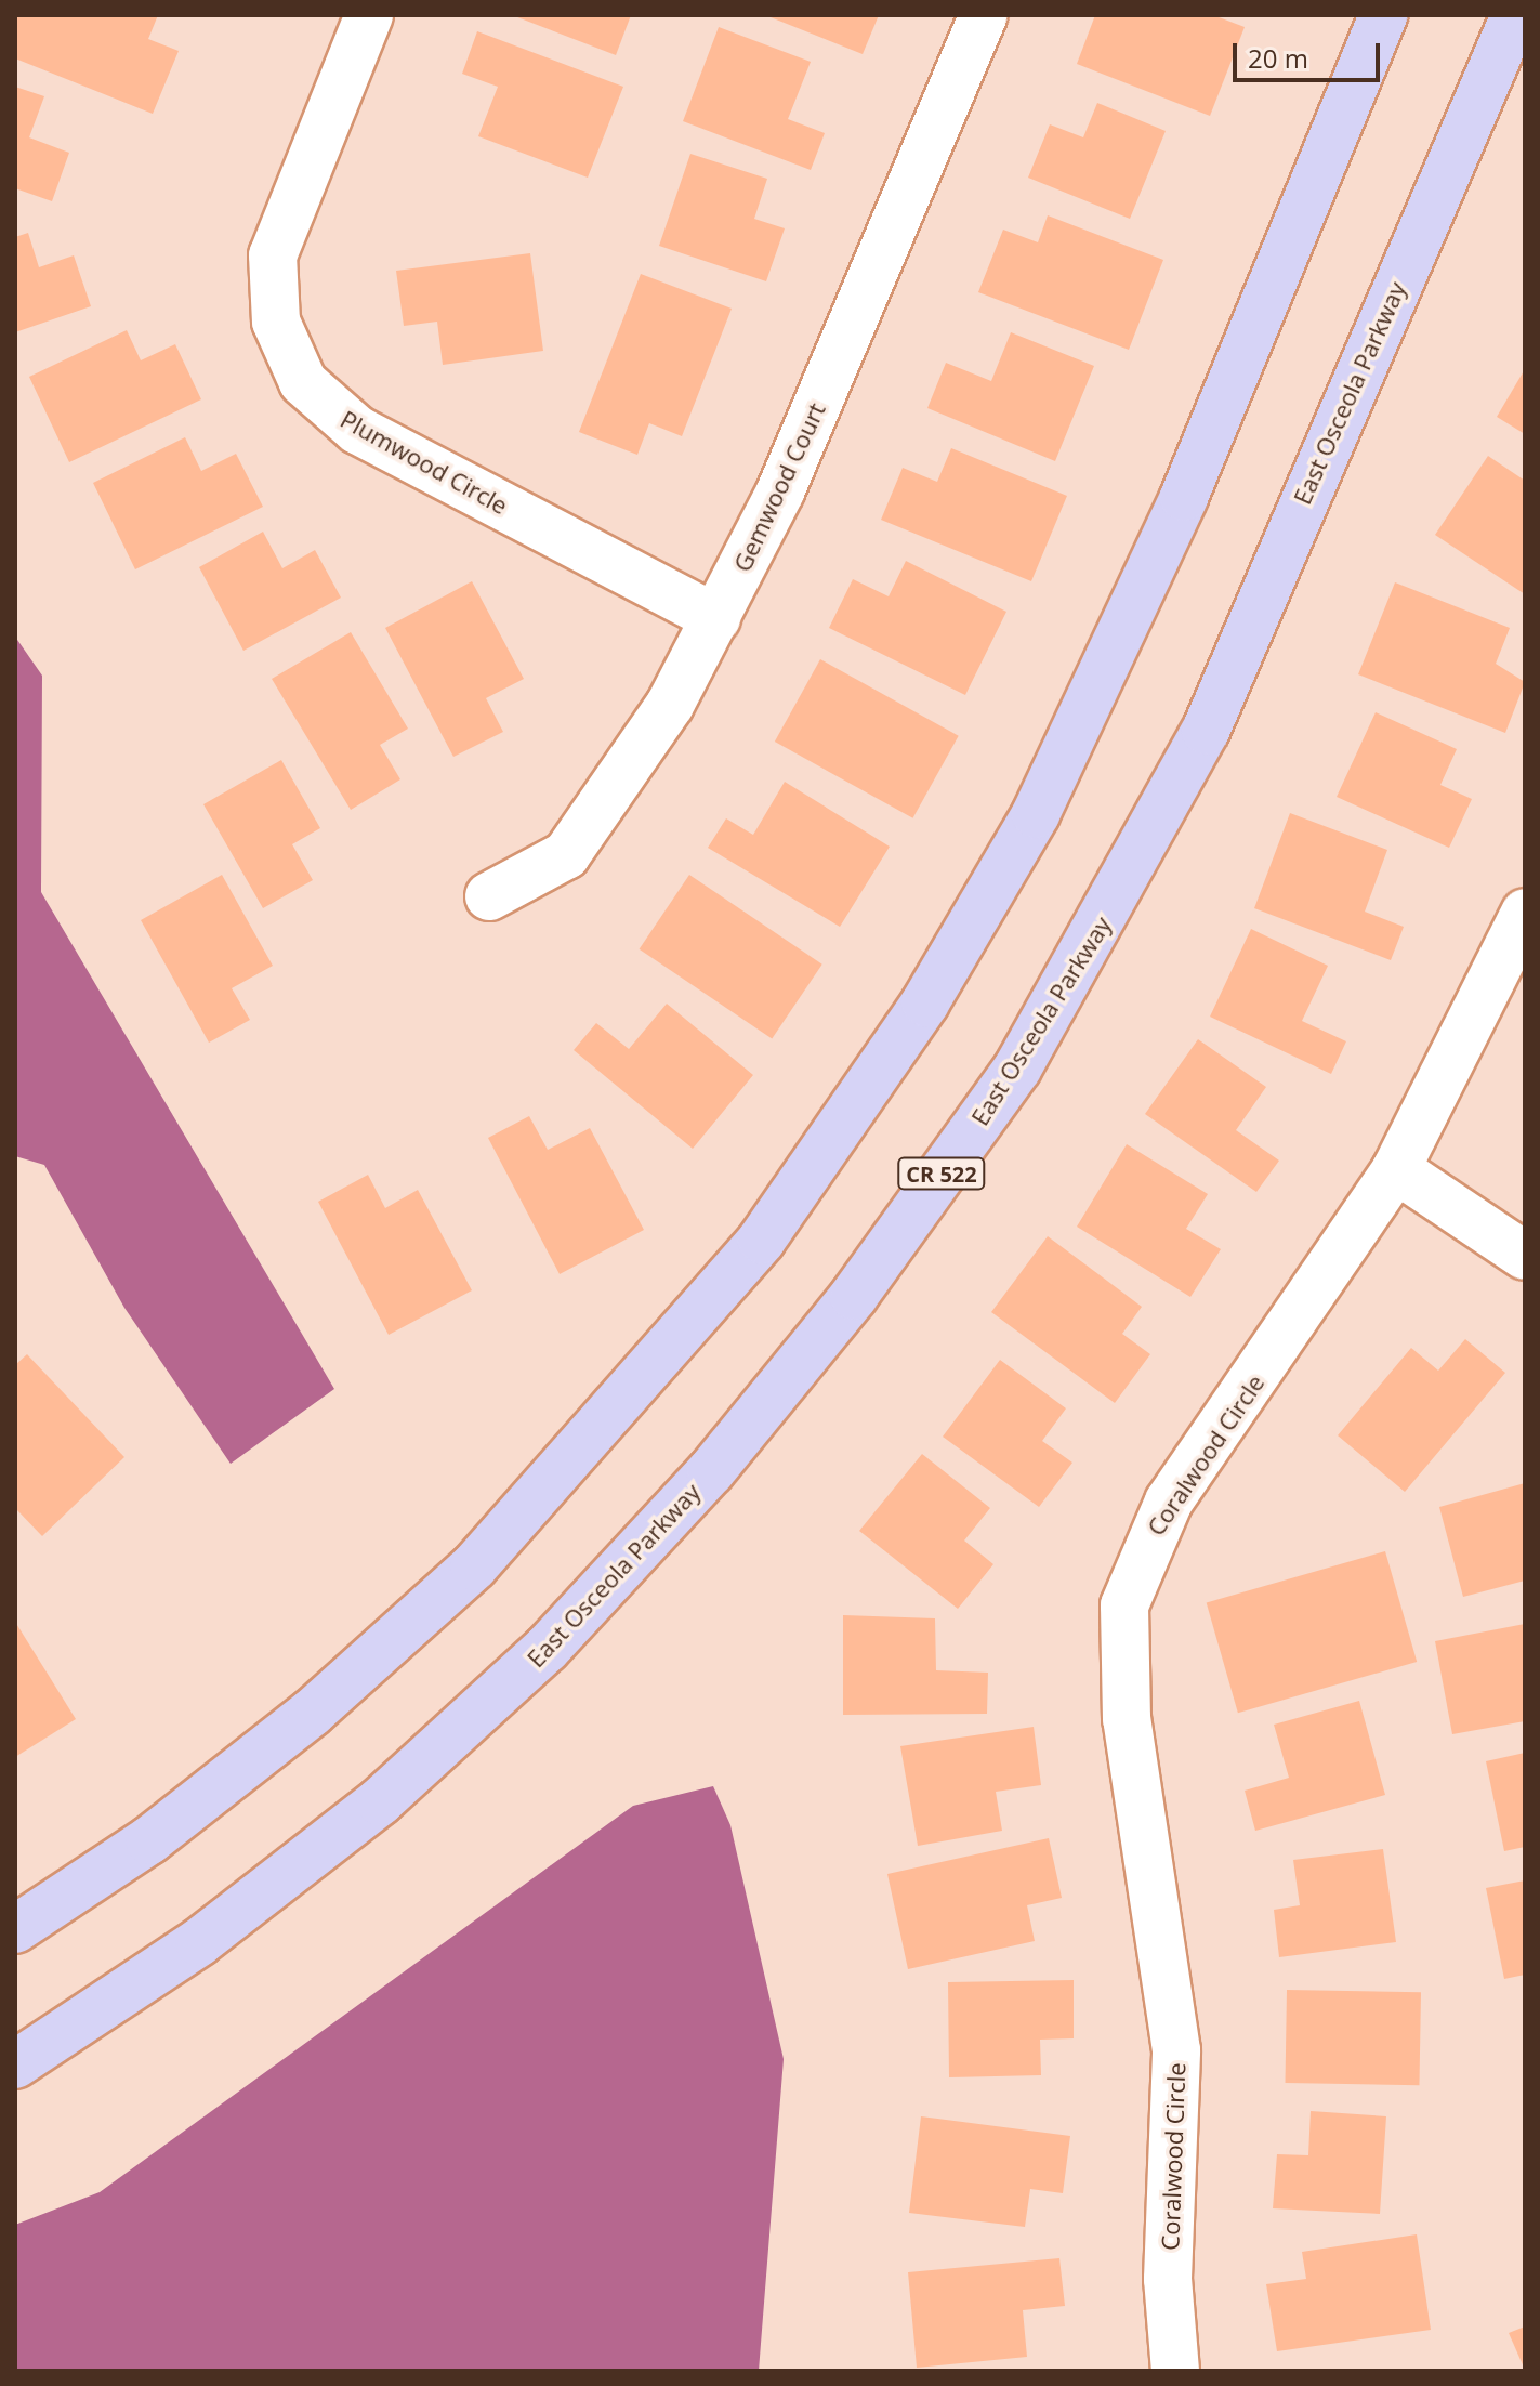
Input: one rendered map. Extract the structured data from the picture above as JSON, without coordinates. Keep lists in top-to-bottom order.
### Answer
{
  "streets": {
    "main road": ["East Osceola Parkway", "CR 522"],
    "street": ["Plumwood Circle", "Gemwood Court", "Coralwood Circle"]
  },
  "crossings": [
    ["Plumwood Circle", "Gemwood Court"]
  ],
  "scale_bar": "20 m"
}
